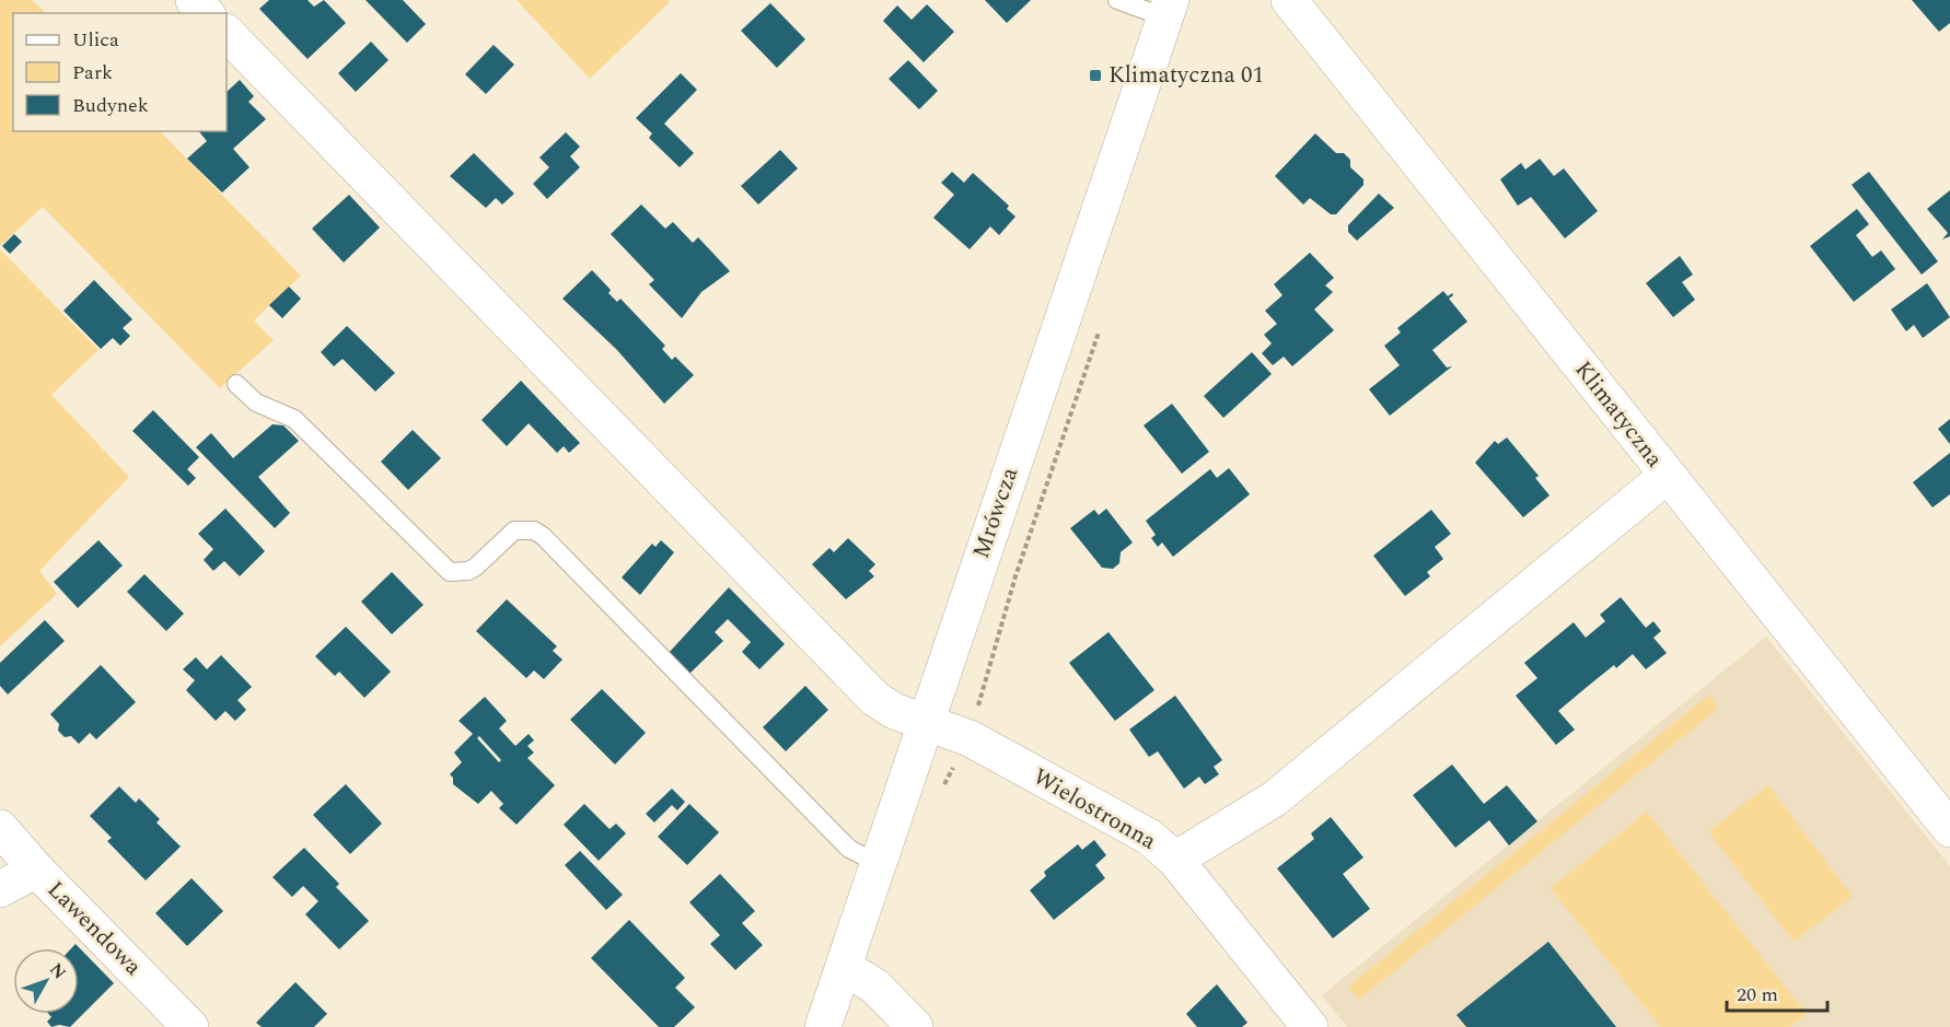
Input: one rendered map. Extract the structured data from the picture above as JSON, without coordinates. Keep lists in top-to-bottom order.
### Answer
{
  "streets": {
    "street": [
      "Klimatyczna",
      "Mrówcza",
      "Wielostronna",
      "Lawendowa"
    ]
  },
  "crossings": [
    ["Mrówcza", "Wielostronna"]
  ],
  "places": {
    "transit": ["Klimatyczna 01"]
  },
  "legend": ["Ulica", "Park", "Budynek"],
  "scale_bar": "20 m",
  "north": "top right"
}
